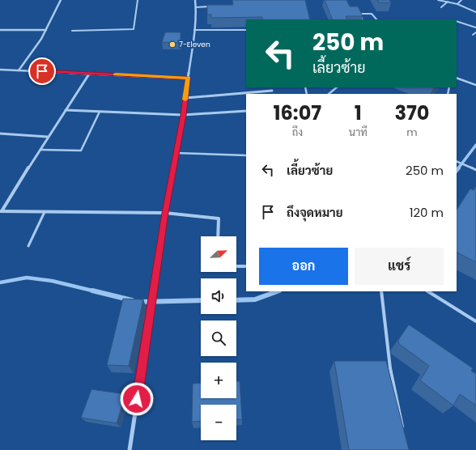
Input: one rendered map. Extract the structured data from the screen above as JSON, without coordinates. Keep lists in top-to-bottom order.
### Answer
{
  "places": ["7-Eleven"],
  "north": "top right",
  "page": {
    "turn": ["250 m", "เลี้ยวซ้าย"],
    "eta": [
      "16:07",
      "ถึง",
      "1",
      "นาที",
      "370",
      "m"
    ],
    "list": [
      {
        "name": "เลี้ยวซ้าย",
        "value": "250 m"
      },
      {
        "name": "ถึงจุดหมาย",
        "value": "120 m"
      }
    ],
    "map_buttons": ["+", "−"],
    "buttons": ["ออก", "แชร์"]
  }
}
